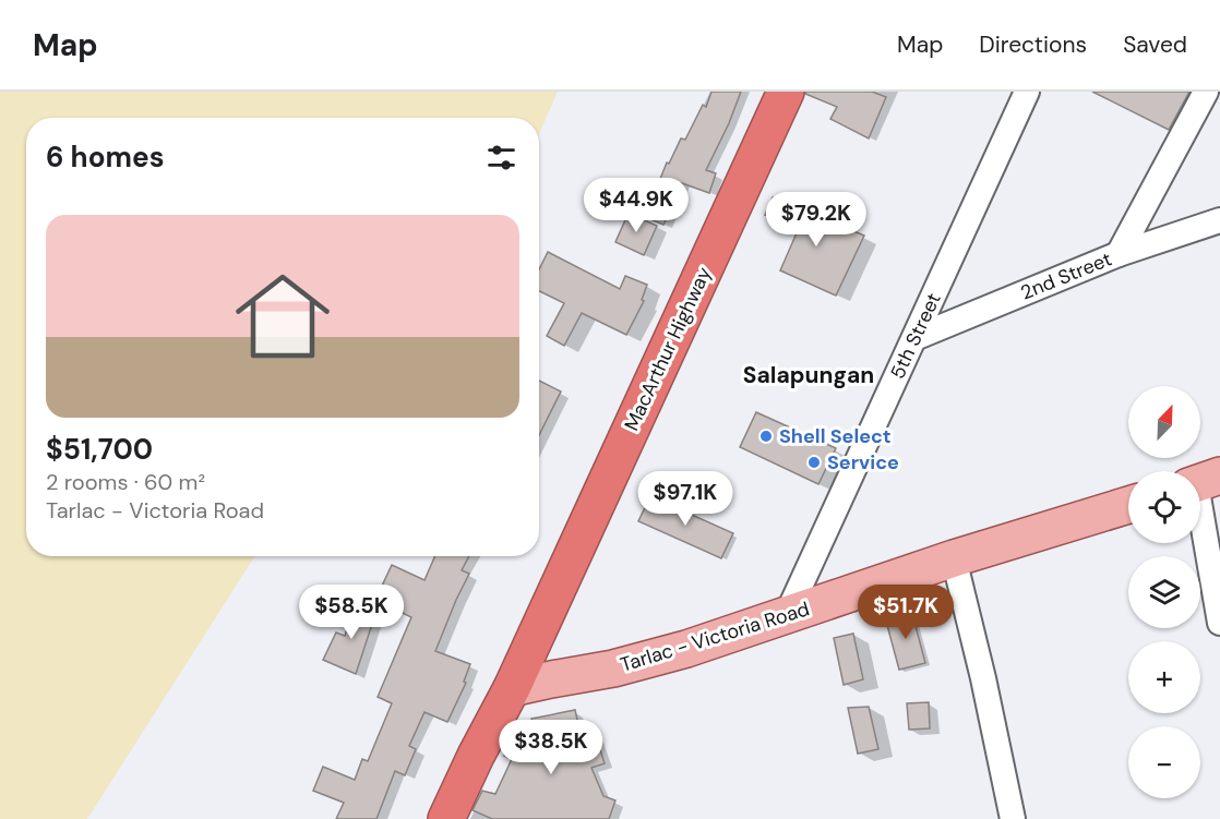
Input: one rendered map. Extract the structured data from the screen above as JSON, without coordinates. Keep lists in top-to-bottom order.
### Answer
{
  "streets": {
    "highway": ["MacArthur Highway"],
    "main road": ["Tarlac - Victoria Road"],
    "street": ["2nd Street", "5th Street"]
  },
  "crossings": [
    ["2nd Street", "5th Street"],
    ["5th Street", "Tarlac - Victoria Road"],
    ["MacArthur Highway", "Tarlac - Victoria Road"]
  ],
  "districts": ["Salapungan"],
  "places": ["Shell Select", "Service"],
  "north": "top right",
  "page": {
    "header": "Map",
    "nav": ["Map", "Directions", "Saved"],
    "heading": "6 homes",
    "price": [
      "$44.9K",
      "$79.2K",
      "$97.1K",
      "$58.5K",
      "$51.7K",
      "$38.5K"
    ],
    "list": [
      {
        "name": "$51,700",
        "note": "2 rooms · 60 m² · Tarlac - Victoria Road"
      }
    ],
    "map_buttons": ["+", "−"]
  }
}
